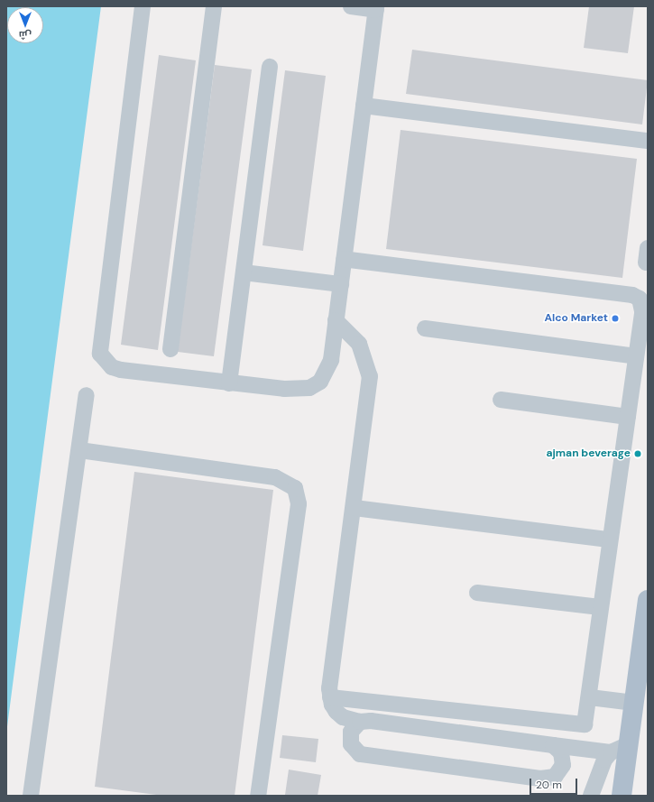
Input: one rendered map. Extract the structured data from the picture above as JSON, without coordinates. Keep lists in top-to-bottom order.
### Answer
{
  "places": ["Alco Market", "ajman beverage"],
  "scale_bar": "20 m",
  "north": "bottom"
}
